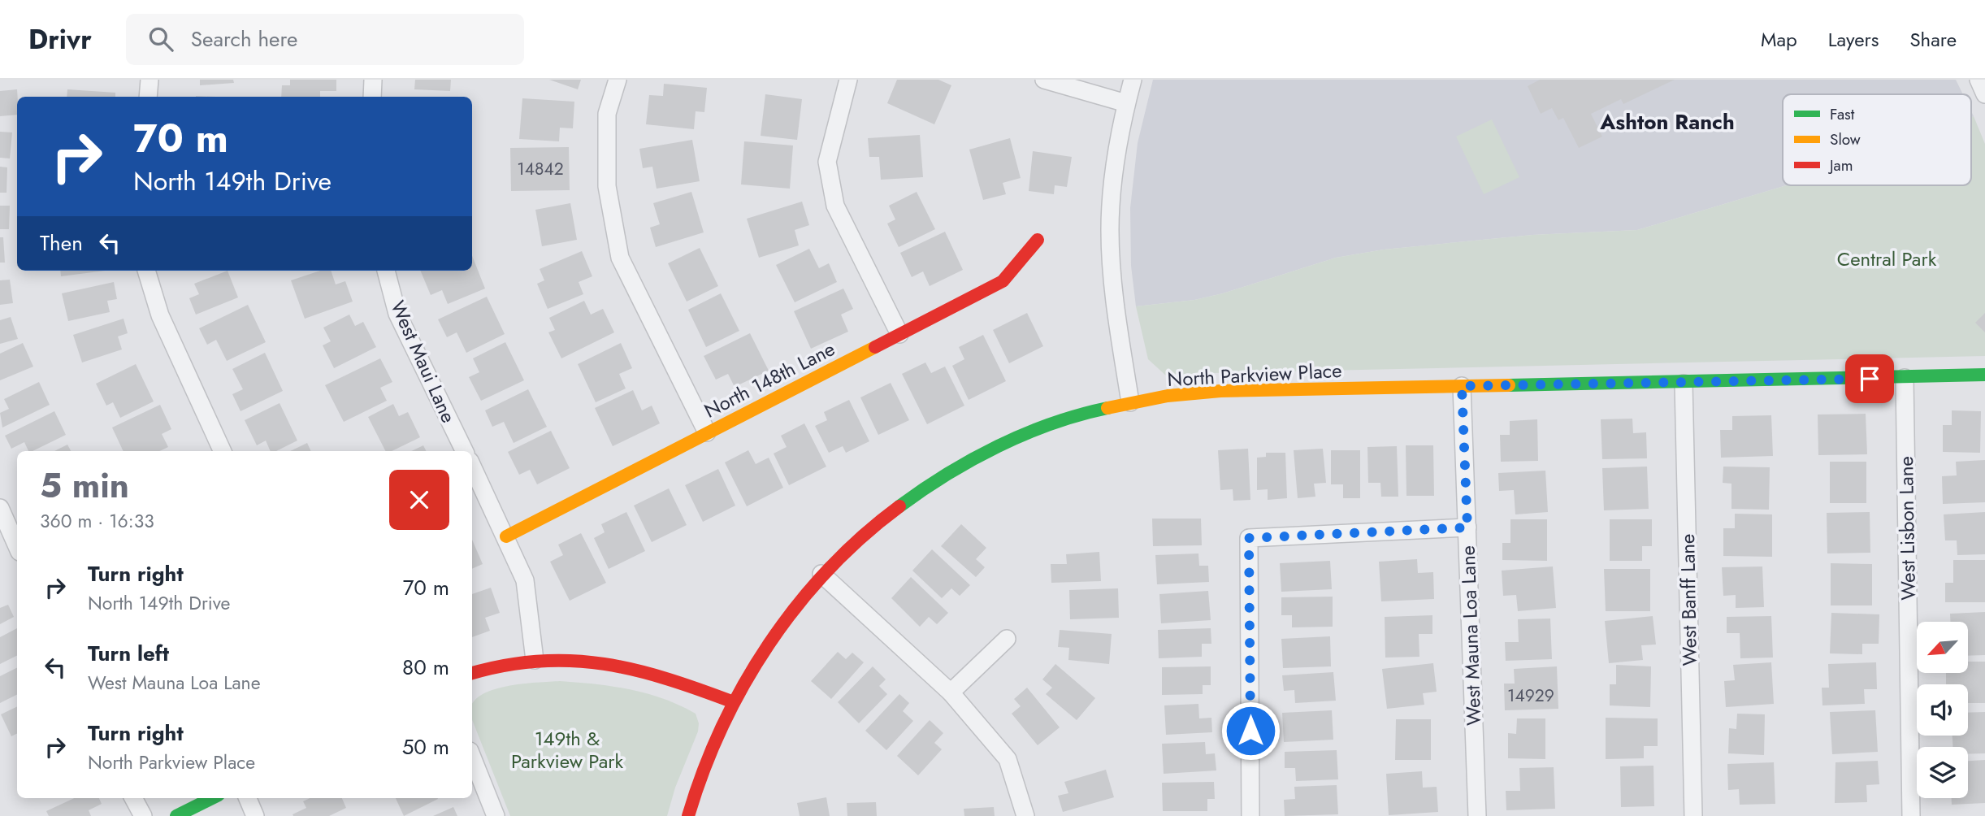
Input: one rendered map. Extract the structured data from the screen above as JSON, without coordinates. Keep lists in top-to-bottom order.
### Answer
{
  "streets": {
    "street": [
      "West Maui Lane",
      "North Parkview Place",
      "North 148th Lane",
      "West Lisbon Lane",
      "West Banff Lane",
      "West Mauna Loa Lane"
    ]
  },
  "crossings": [
    ["North Parkview Place", "West Lisbon Lane"],
    ["North Parkview Place", "West Banff Lane"],
    ["North Parkview Place", "West Mauna Loa Lane"]
  ],
  "districts": ["Ashton Ranch"],
  "parks": ["Central Park", "149th & Parkview Park"],
  "house_numbers": ["14842", "14929"],
  "legend": ["Fast", "Slow", "Jam"],
  "north": "bottom left",
  "page": {
    "header": "Drivr",
    "search": "Search here",
    "nav": ["Map", "Layers", "Share"],
    "turn": ["70 m", "North 149th Drive"],
    "then": "Then",
    "heading": ["5 min", "360 m · 16:33"],
    "list": [
      {
        "name": "Turn right",
        "note": "North 149th Drive",
        "value": "70 m"
      },
      {
        "name": "Turn left",
        "note": "West Mauna Loa Lane",
        "value": "80 m"
      },
      {
        "name": "Turn right",
        "note": "North Parkview Place",
        "value": "50 m"
      }
    ]
  }
}
